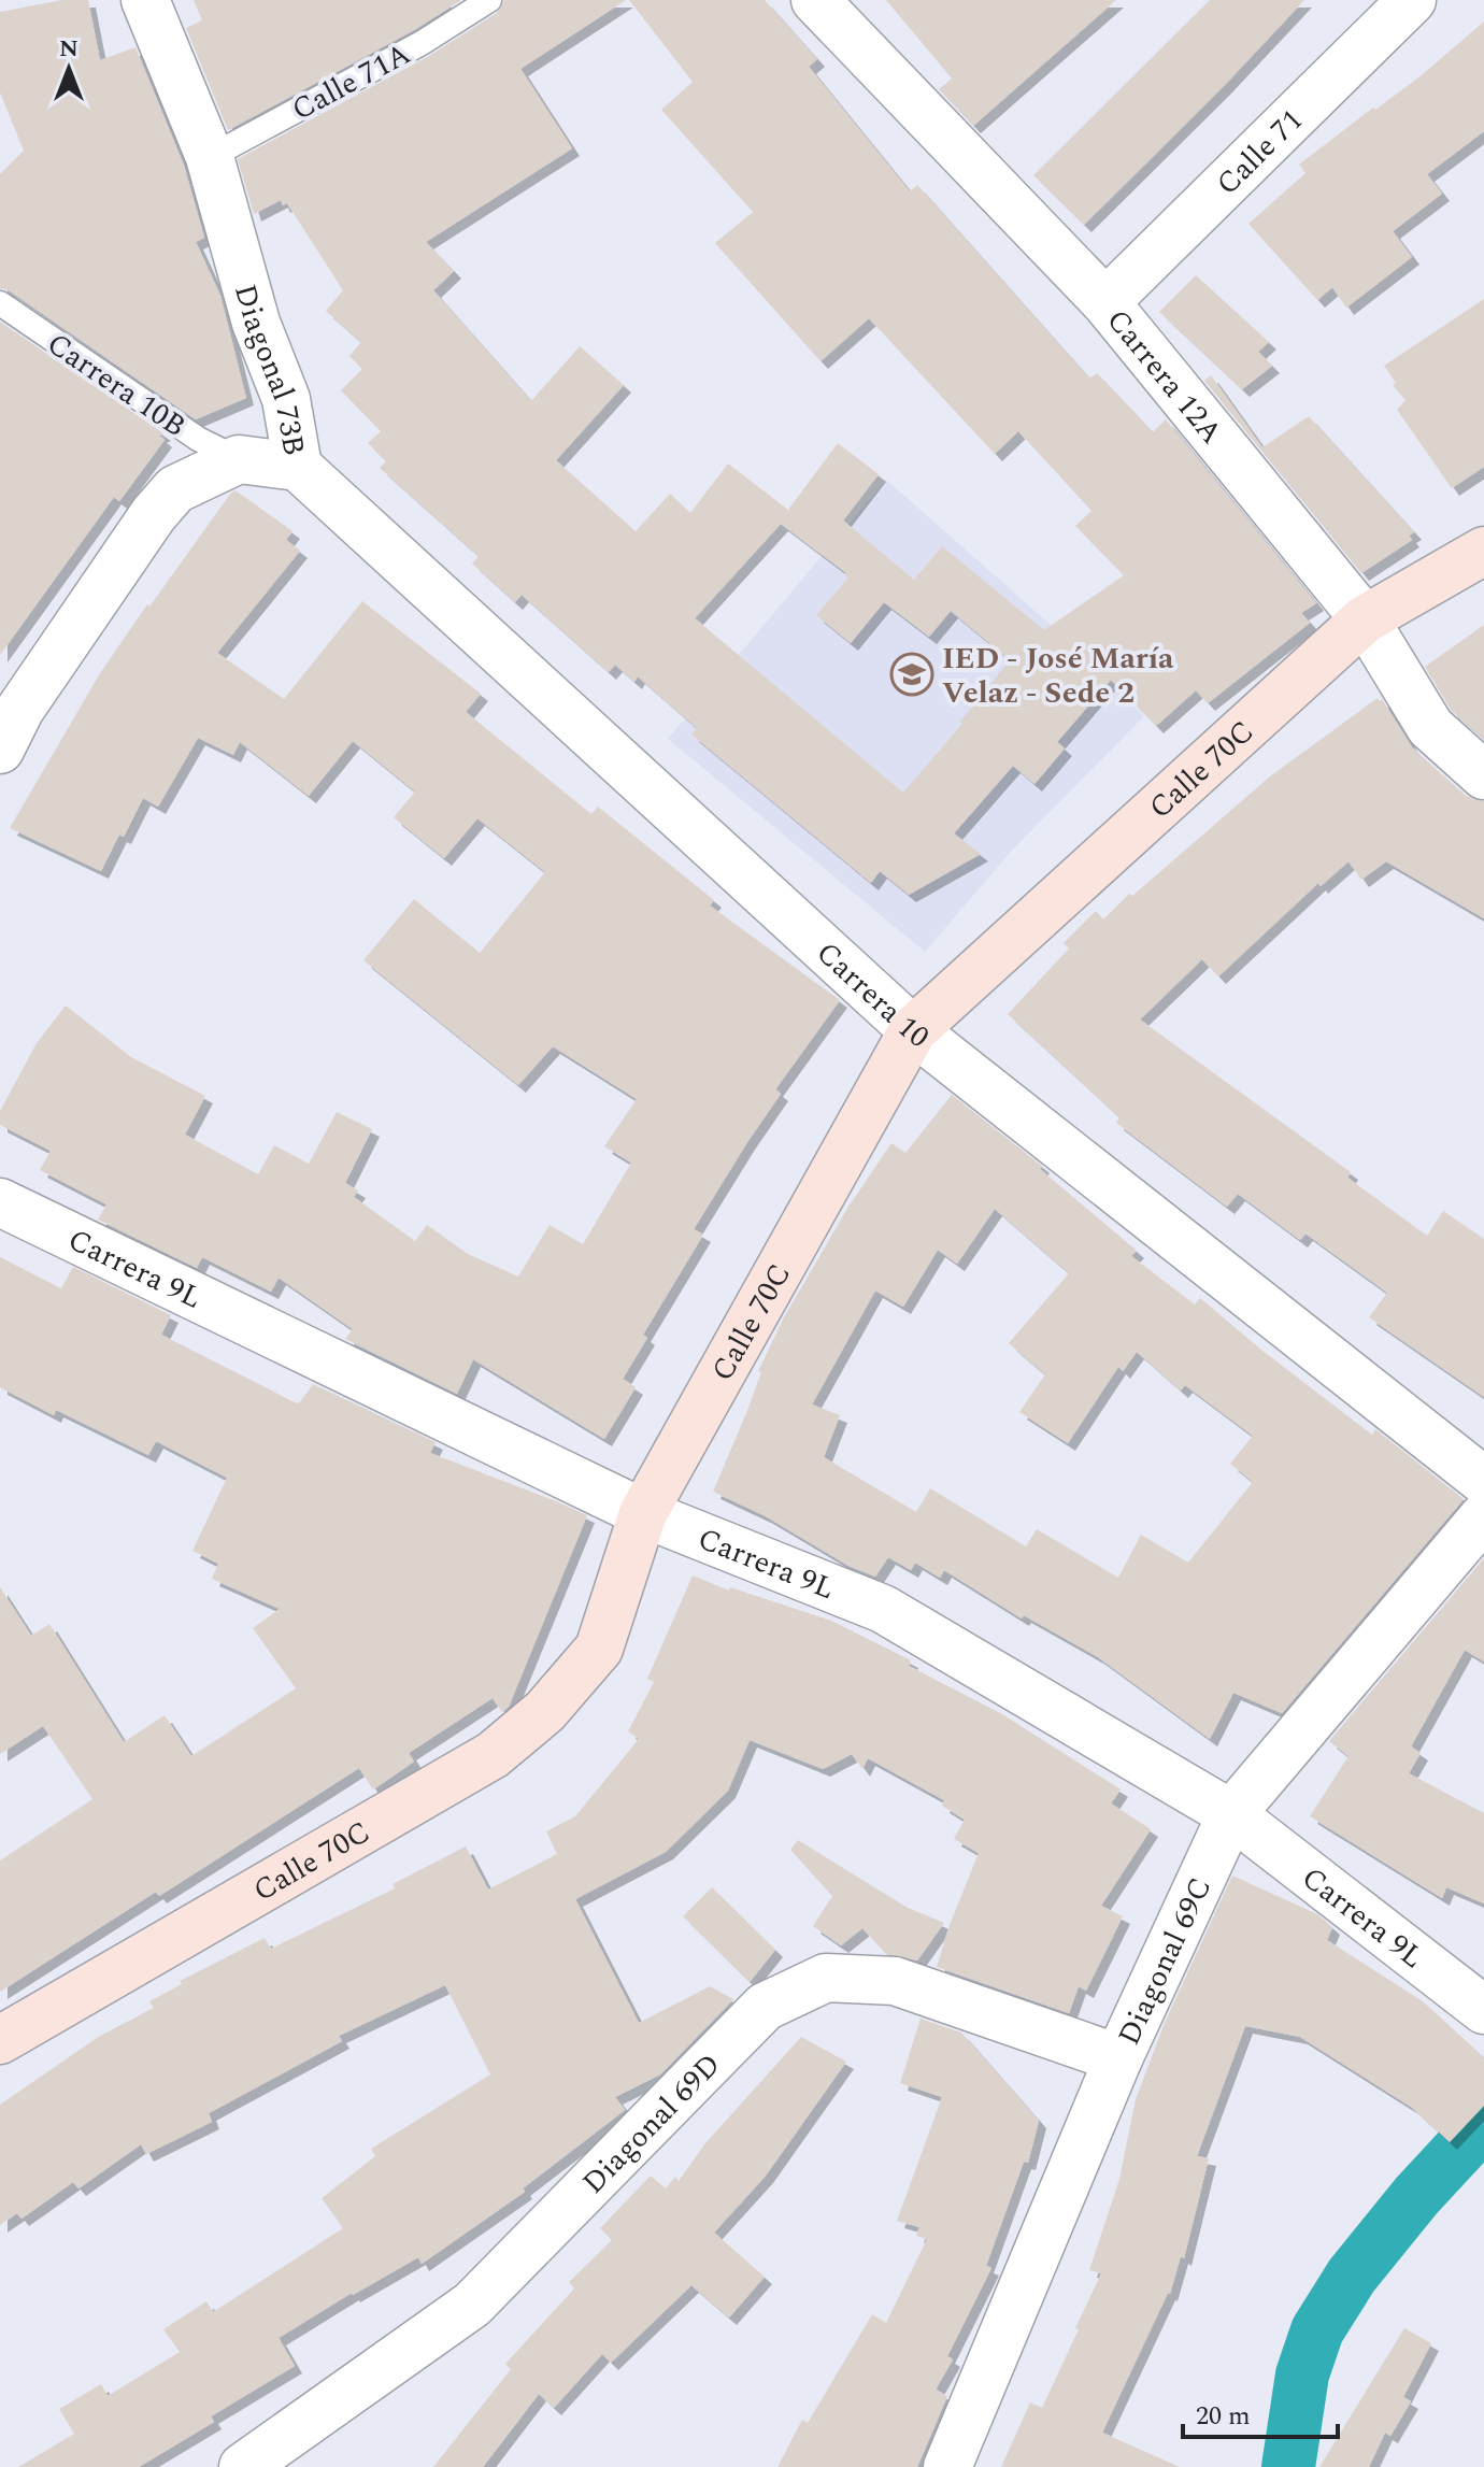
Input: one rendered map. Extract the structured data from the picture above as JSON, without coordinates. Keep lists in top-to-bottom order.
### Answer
{
  "streets": {
    "street": [
      "Calle 71",
      "Diagonal 73B",
      "Carrera 12A",
      "Calle 70C",
      "Carrera 10",
      "Carrera 9L",
      "Diagonal 69C",
      "Diagonal 69D"
    ],
    "lane": ["Calle 71A", "Carrera 10B"]
  },
  "crossings": [
    ["Calle 71A", "Diagonal 73B"],
    ["Calle 71", "Carrera 12A"],
    ["Diagonal 73B", "Carrera 10B"],
    ["Diagonal 73B", "Carrera 10"],
    ["Carrera 12A", "Calle 70C"],
    ["Calle 70C", "Carrera 10"],
    ["Calle 70C", "Carrera 9L"],
    ["Carrera 9L", "Diagonal 69C"],
    ["Diagonal 69C", "Diagonal 69D"]
  ],
  "places": {
    "school or university": ["IED - José María Velaz - Sede 2"]
  },
  "scale_bar": "20 m",
  "north": "top"
}
